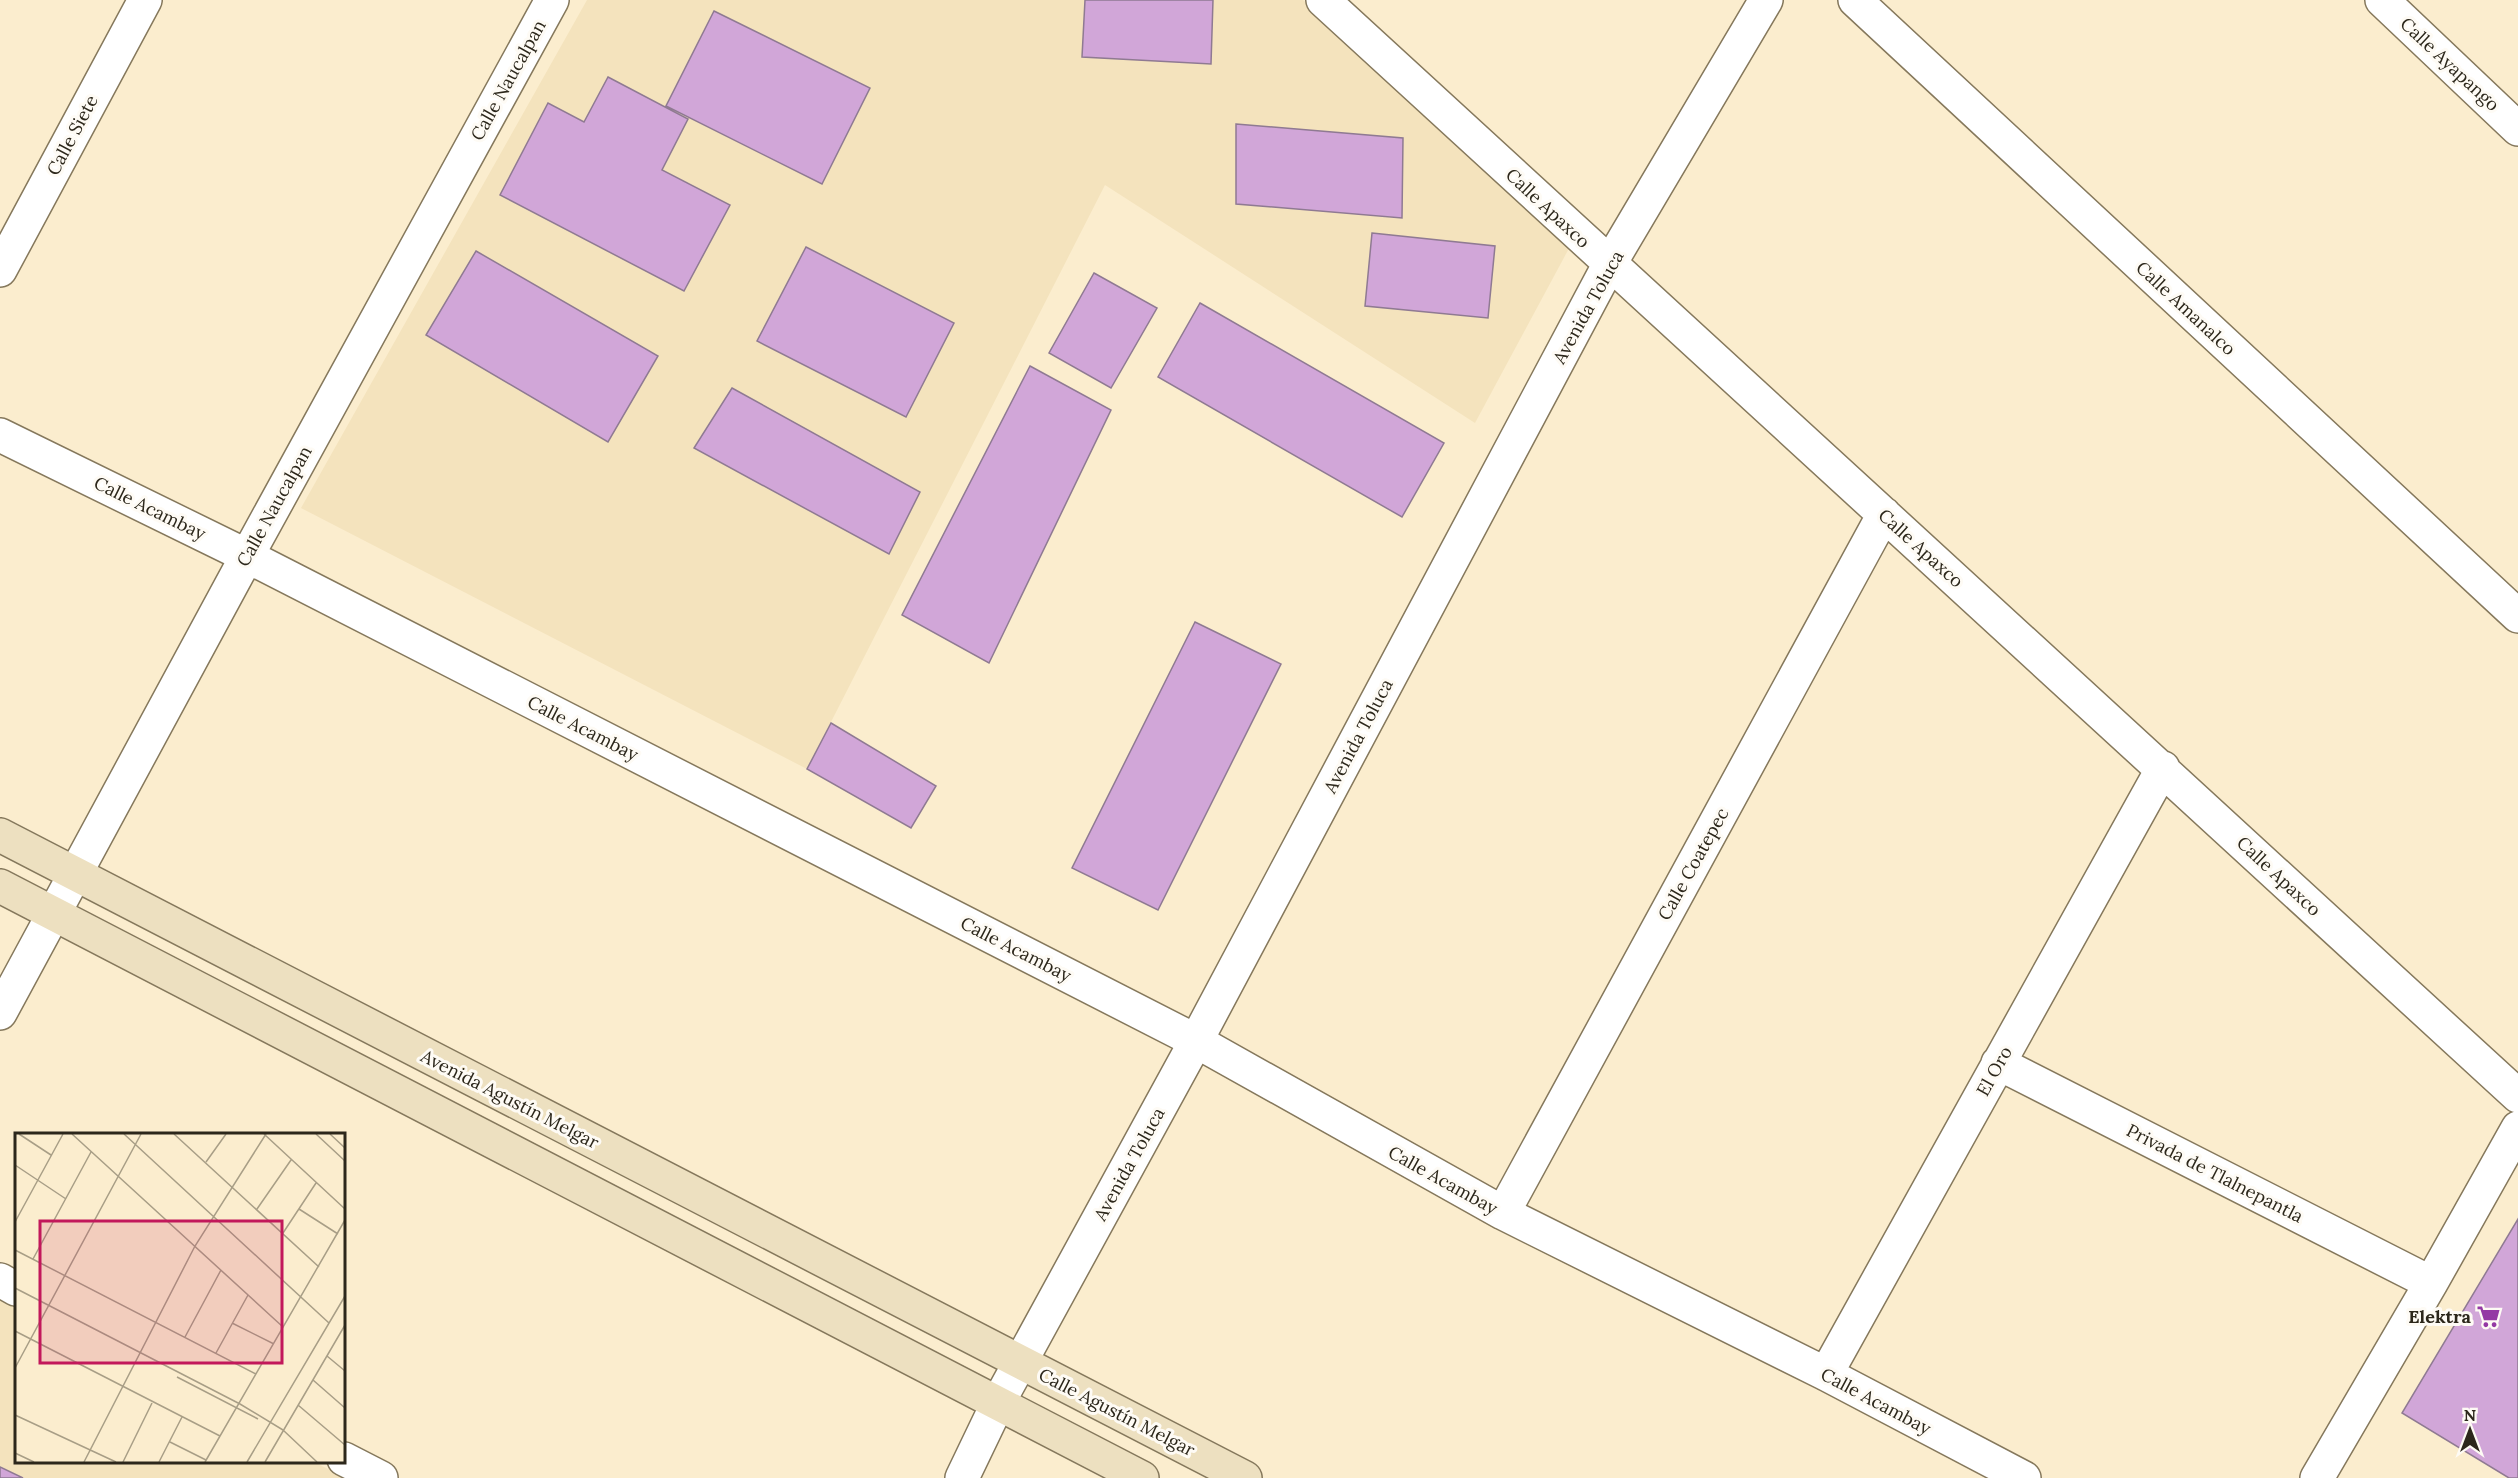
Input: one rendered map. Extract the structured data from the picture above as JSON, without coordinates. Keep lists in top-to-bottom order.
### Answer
{
  "streets": {
    "street": [
      "Calle Ayapango",
      "Calle Naucalpan",
      "Calle Siete",
      "Calle Apaxco",
      "Avenida Toluca",
      "Calle Amanalco",
      "Calle Acambay",
      "Calle Coatepec",
      "El Oro",
      "Avenida Agustín Melgar",
      "Privada de Tlalnepantla",
      "Calle Agustín Melgar"
    ]
  },
  "crossings": [
    ["Calle Naucalpan", "Calle Acambay"],
    ["Calle Naucalpan", "Avenida Agustín Melgar"],
    ["Calle Apaxco", "Avenida Toluca"],
    ["Calle Apaxco", "Calle Coatepec"],
    ["Calle Apaxco", "El Oro"],
    ["Avenida Toluca", "Calle Acambay"],
    ["Avenida Toluca", "Avenida Agustín Melgar"],
    ["Avenida Toluca", "Calle Agustín Melgar"],
    ["Calle Acambay", "Calle Coatepec"],
    ["Calle Acambay", "El Oro"],
    ["El Oro", "Privada de Tlalnepantla"],
    ["Avenida Agustín Melgar", "Calle Agustín Melgar"]
  ],
  "places": {
    "supermarket": ["Elektra"]
  },
  "north": "top"
}
